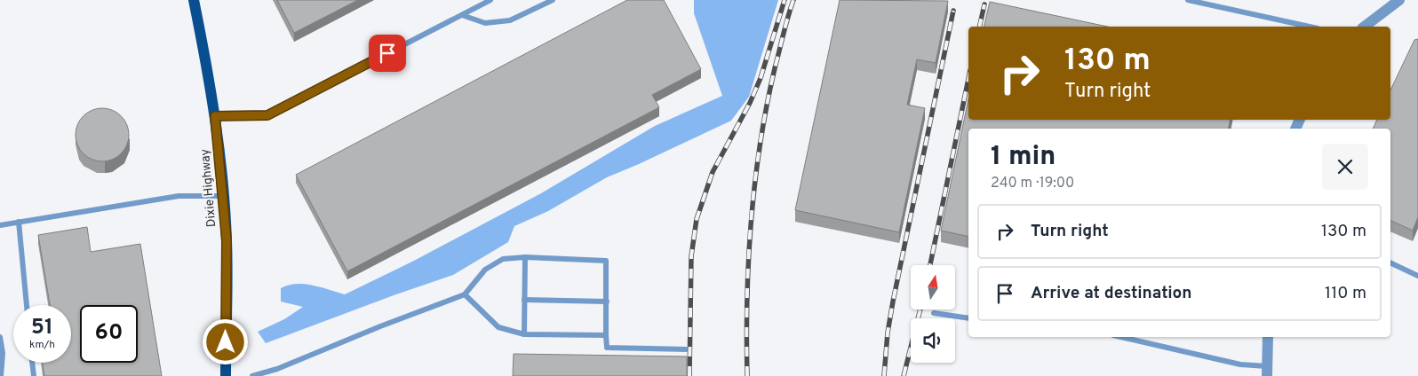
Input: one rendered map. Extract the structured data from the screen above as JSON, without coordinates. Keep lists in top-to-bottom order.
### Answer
{
  "streets": {
    "main road": ["Dixie Highway"]
  },
  "north": "top",
  "page": {
    "turn": ["130 m", "Turn right"],
    "heading": ["1 min", "240 m · 19:00"],
    "list": [
      {
        "name": "Turn right",
        "value": "130 m"
      },
      {
        "name": "Arrive at destination",
        "value": "110 m"
      }
    ],
    "speed": "51 km/h",
    "limit": "60"
  }
}
